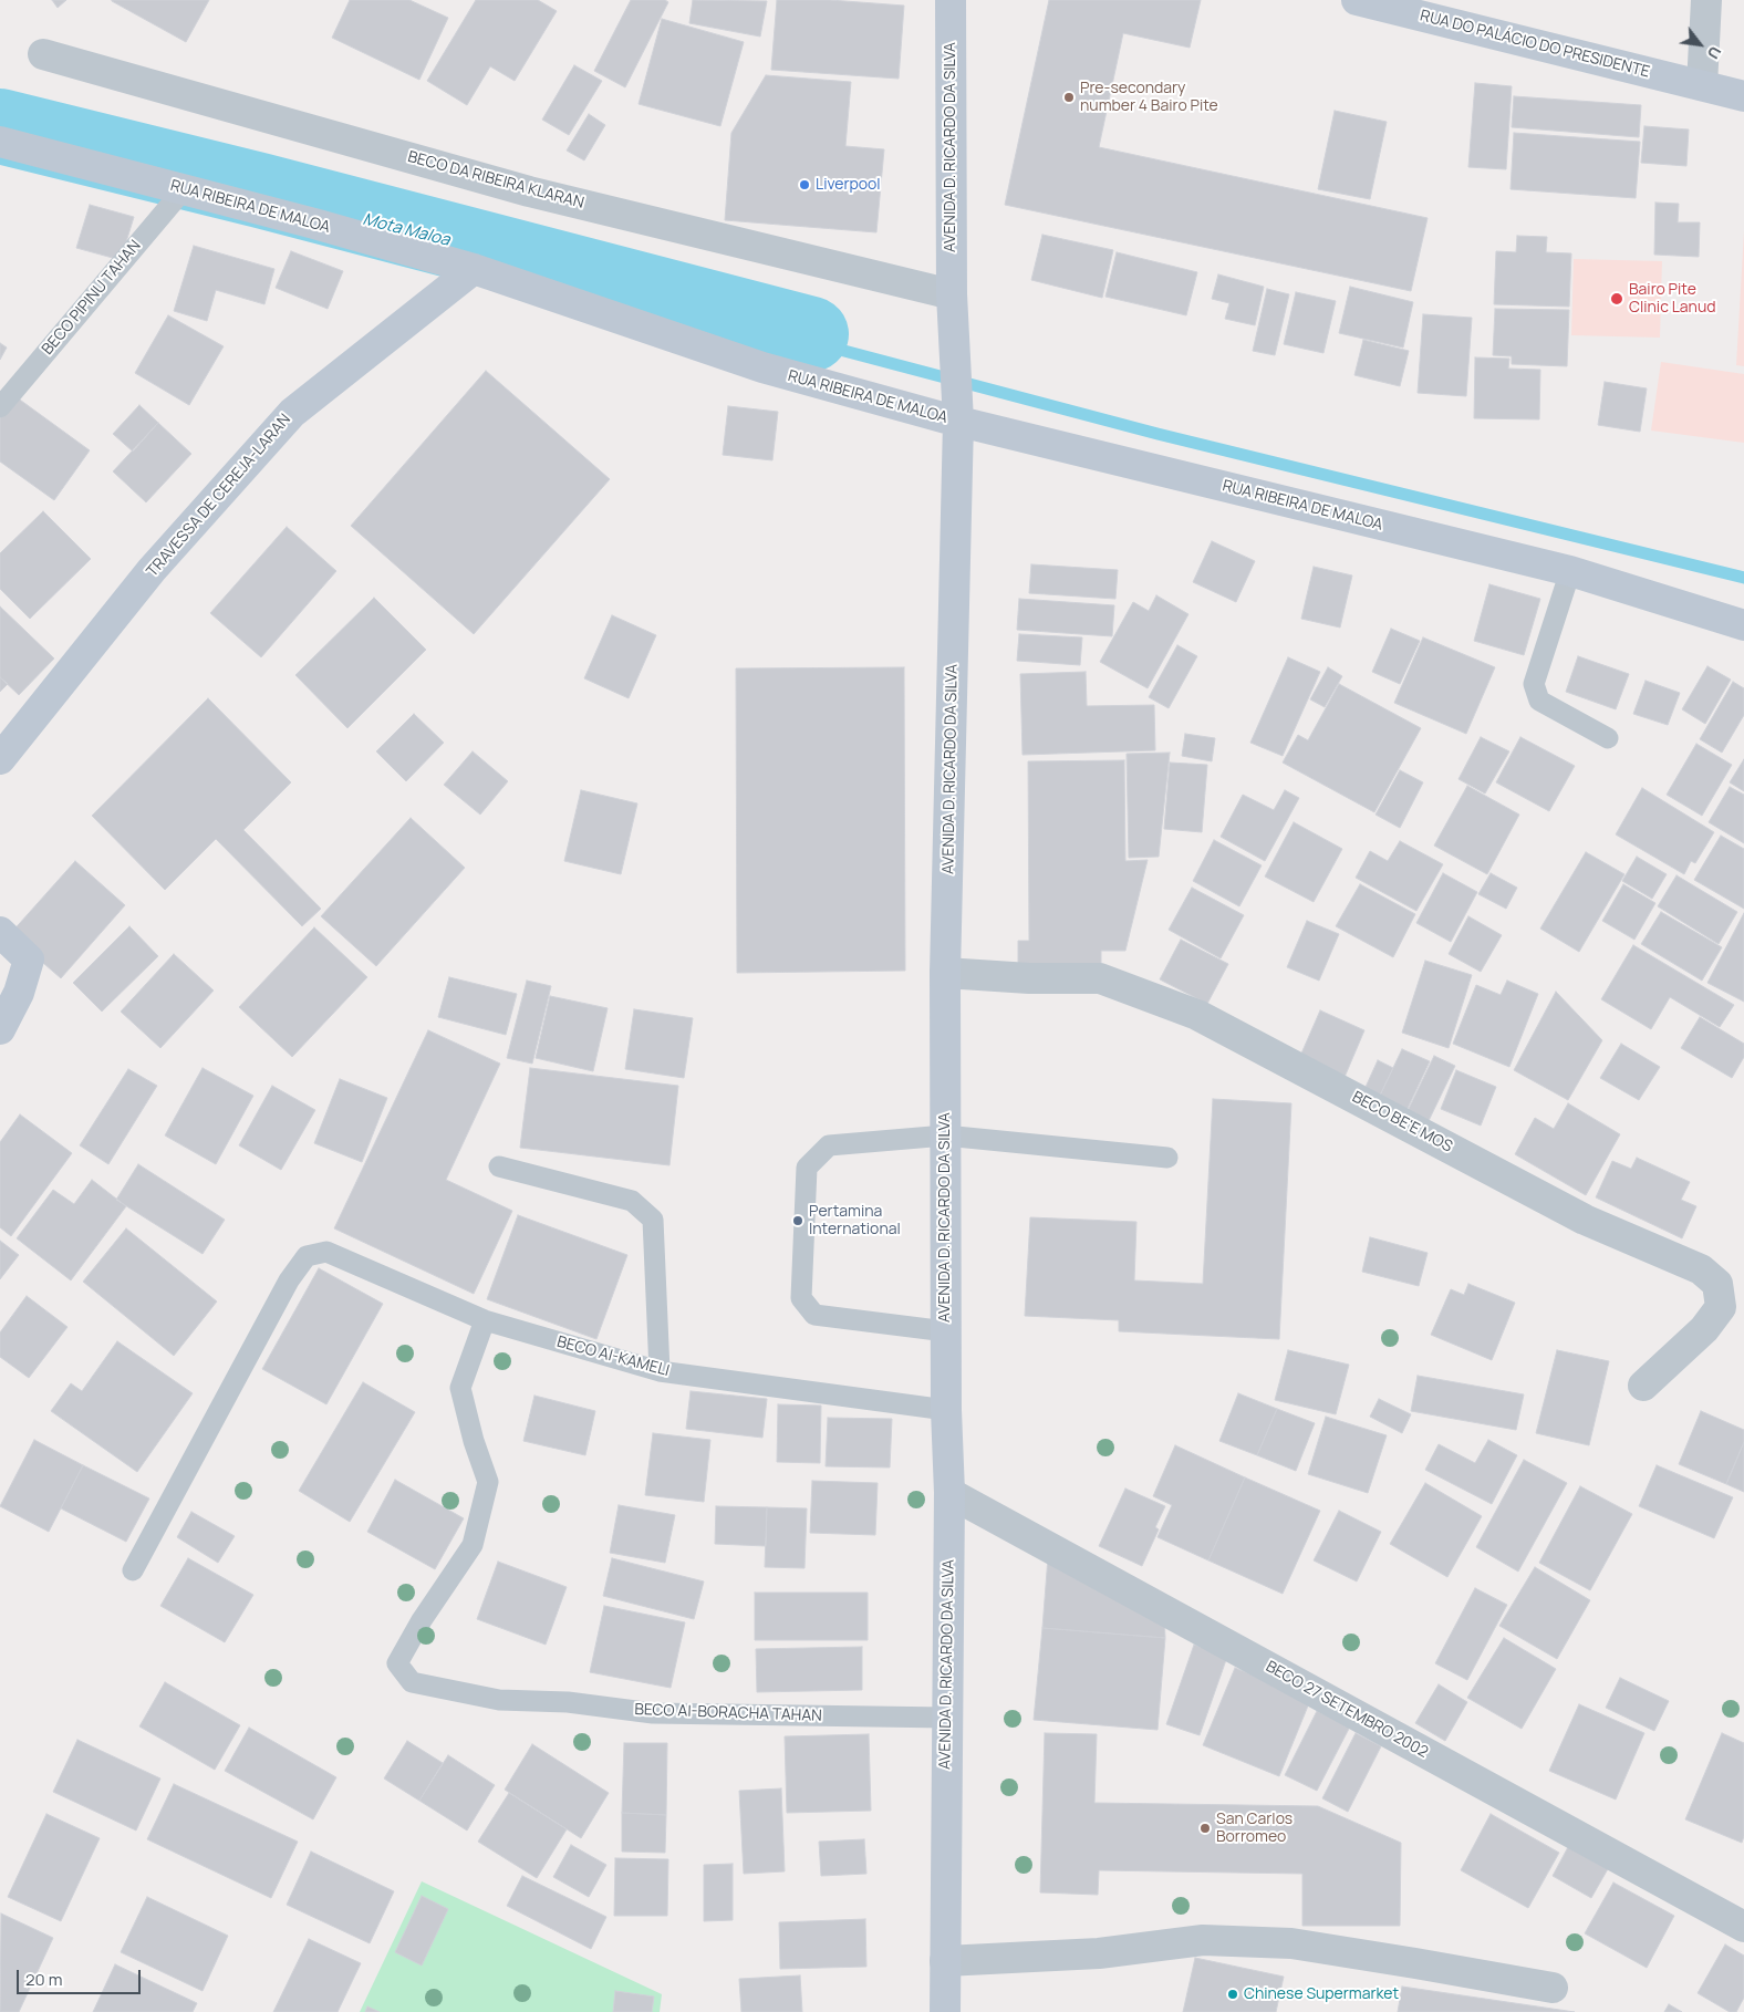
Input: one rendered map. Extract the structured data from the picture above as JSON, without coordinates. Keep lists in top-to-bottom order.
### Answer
{
  "streets": {
    "street": [
      "RUA DO PALÁCIO DO PRESIDENTE",
      "AVENIDA D. RICARDO DA SILVA",
      "BECO DA RIBEIRA KLARAN",
      "RUA RIBEIRA DE MALOA",
      "TRAVESSA DE CEREJA-LARAN",
      "BECO BE'E MOS",
      "BECO 27 SETEMBRO 2002"
    ],
    "lane": ["BECO PIPINU TAHAN", "BECO AI-KAMELI", "BECO AI-BORACHA TAHAN"]
  },
  "crossings": [
    ["AVENIDA D. RICARDO DA SILVA", "BECO DA RIBEIRA KLARAN"],
    ["AVENIDA D. RICARDO DA SILVA", "RUA RIBEIRA DE MALOA"],
    ["AVENIDA D. RICARDO DA SILVA", "BECO BE'E MOS"],
    ["AVENIDA D. RICARDO DA SILVA", "BECO AI-KAMELI"],
    ["AVENIDA D. RICARDO DA SILVA", "BECO 27 SETEMBRO 2002"],
    ["AVENIDA D. RICARDO DA SILVA", "BECO AI-BORACHA TAHAN"],
    ["RUA RIBEIRA DE MALOA", "BECO PIPINU TAHAN"],
    ["RUA RIBEIRA DE MALOA", "TRAVESSA DE CEREJA-LARAN"],
    ["BECO AI-KAMELI", "BECO AI-BORACHA TAHAN"]
  ],
  "water": ["Mota Maloa"],
  "places": [
    "Pre-secondary number 4 Bairo Pite",
    "Liverpool",
    "Bairo Pite Clinic Lanud",
    "Pertamina International",
    "San Carlos Borromeo",
    "Chinese Supermarket"
  ],
  "scale_bar": "20 m",
  "north": "bottom right"
}
